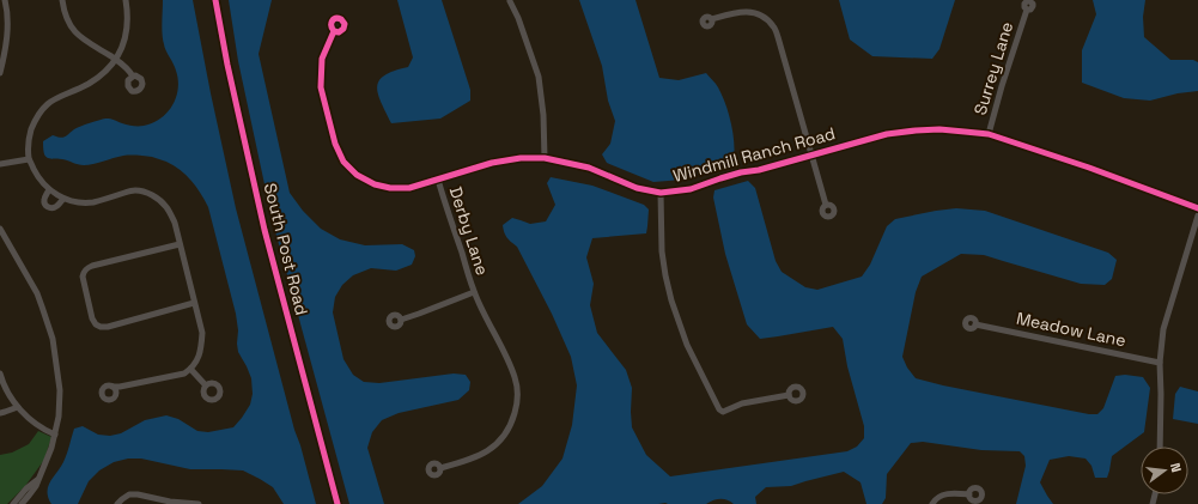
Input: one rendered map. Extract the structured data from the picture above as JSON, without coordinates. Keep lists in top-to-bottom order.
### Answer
{
  "streets": {
    "street": [
      "Surrey Lane",
      "Windmill Ranch Road",
      "Derby Lane",
      "South Post Road",
      "Meadow Lane"
    ]
  },
  "crossings": [
    ["Surrey Lane", "Windmill Ranch Road"],
    ["Windmill Ranch Road", "Derby Lane"]
  ],
  "north": "right"
}
